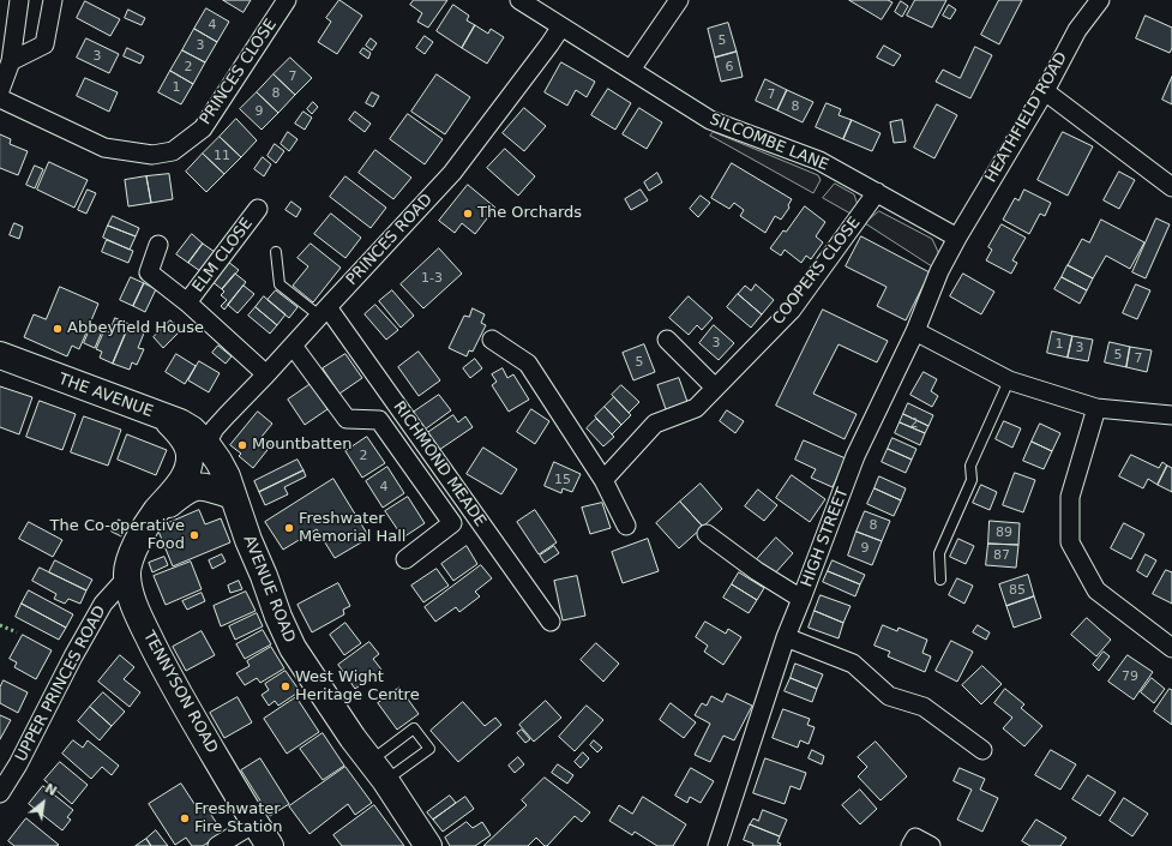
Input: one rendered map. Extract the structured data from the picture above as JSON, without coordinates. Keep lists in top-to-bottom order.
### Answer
{
  "streets": {
    "main road": ["THE AVENUE", "AVENUE ROAD", "TENNYSON ROAD"],
    "street": [
      "PRINCES CLOSE",
      "HEATHFIELD ROAD",
      "SILCOMBE LANE",
      "PRINCES ROAD",
      "ELM CLOSE",
      "COOPERS CLOSE",
      "RICHMOND MEADE",
      "HIGH STREET",
      "UPPER PRINCES ROAD"
    ]
  },
  "crossings": [
    ["HEATHFIELD ROAD", "SILCOMBE LANE"],
    ["HEATHFIELD ROAD", "HIGH STREET"],
    ["SILCOMBE LANE", "PRINCES ROAD"],
    ["SILCOMBE LANE", "COOPERS CLOSE"],
    ["SILCOMBE LANE", "HIGH STREET"],
    ["PRINCES ROAD", "ELM CLOSE"],
    ["PRINCES ROAD", "THE AVENUE"],
    ["PRINCES ROAD", "RICHMOND MEADE"],
    ["PRINCES ROAD", "AVENUE ROAD"],
    ["PRINCES ROAD", "TENNYSON ROAD"],
    ["THE AVENUE", "AVENUE ROAD"],
    ["THE AVENUE", "TENNYSON ROAD"],
    ["AVENUE ROAD", "TENNYSON ROAD"],
    ["UPPER PRINCES ROAD", "TENNYSON ROAD"]
  ],
  "places": [
    "The Orchards",
    "Abbeyfield House",
    "Mountbatten",
    "Freshwater Memorial Hall",
    "The Co-operative Food",
    "West Wight Heritage Centre",
    "Freshwater Fire Station"
  ],
  "house_numbers": [
    "4",
    "5",
    "3",
    "3",
    "2",
    "6",
    "7",
    "1",
    "8",
    "7",
    "8",
    "9",
    "11",
    "1-3",
    "3",
    "1",
    "3",
    "5",
    "7",
    "5",
    "2",
    "2",
    "15",
    "4",
    "8",
    "89",
    "9",
    "87",
    "85",
    "79"
  ],
  "north": "top right"
}
